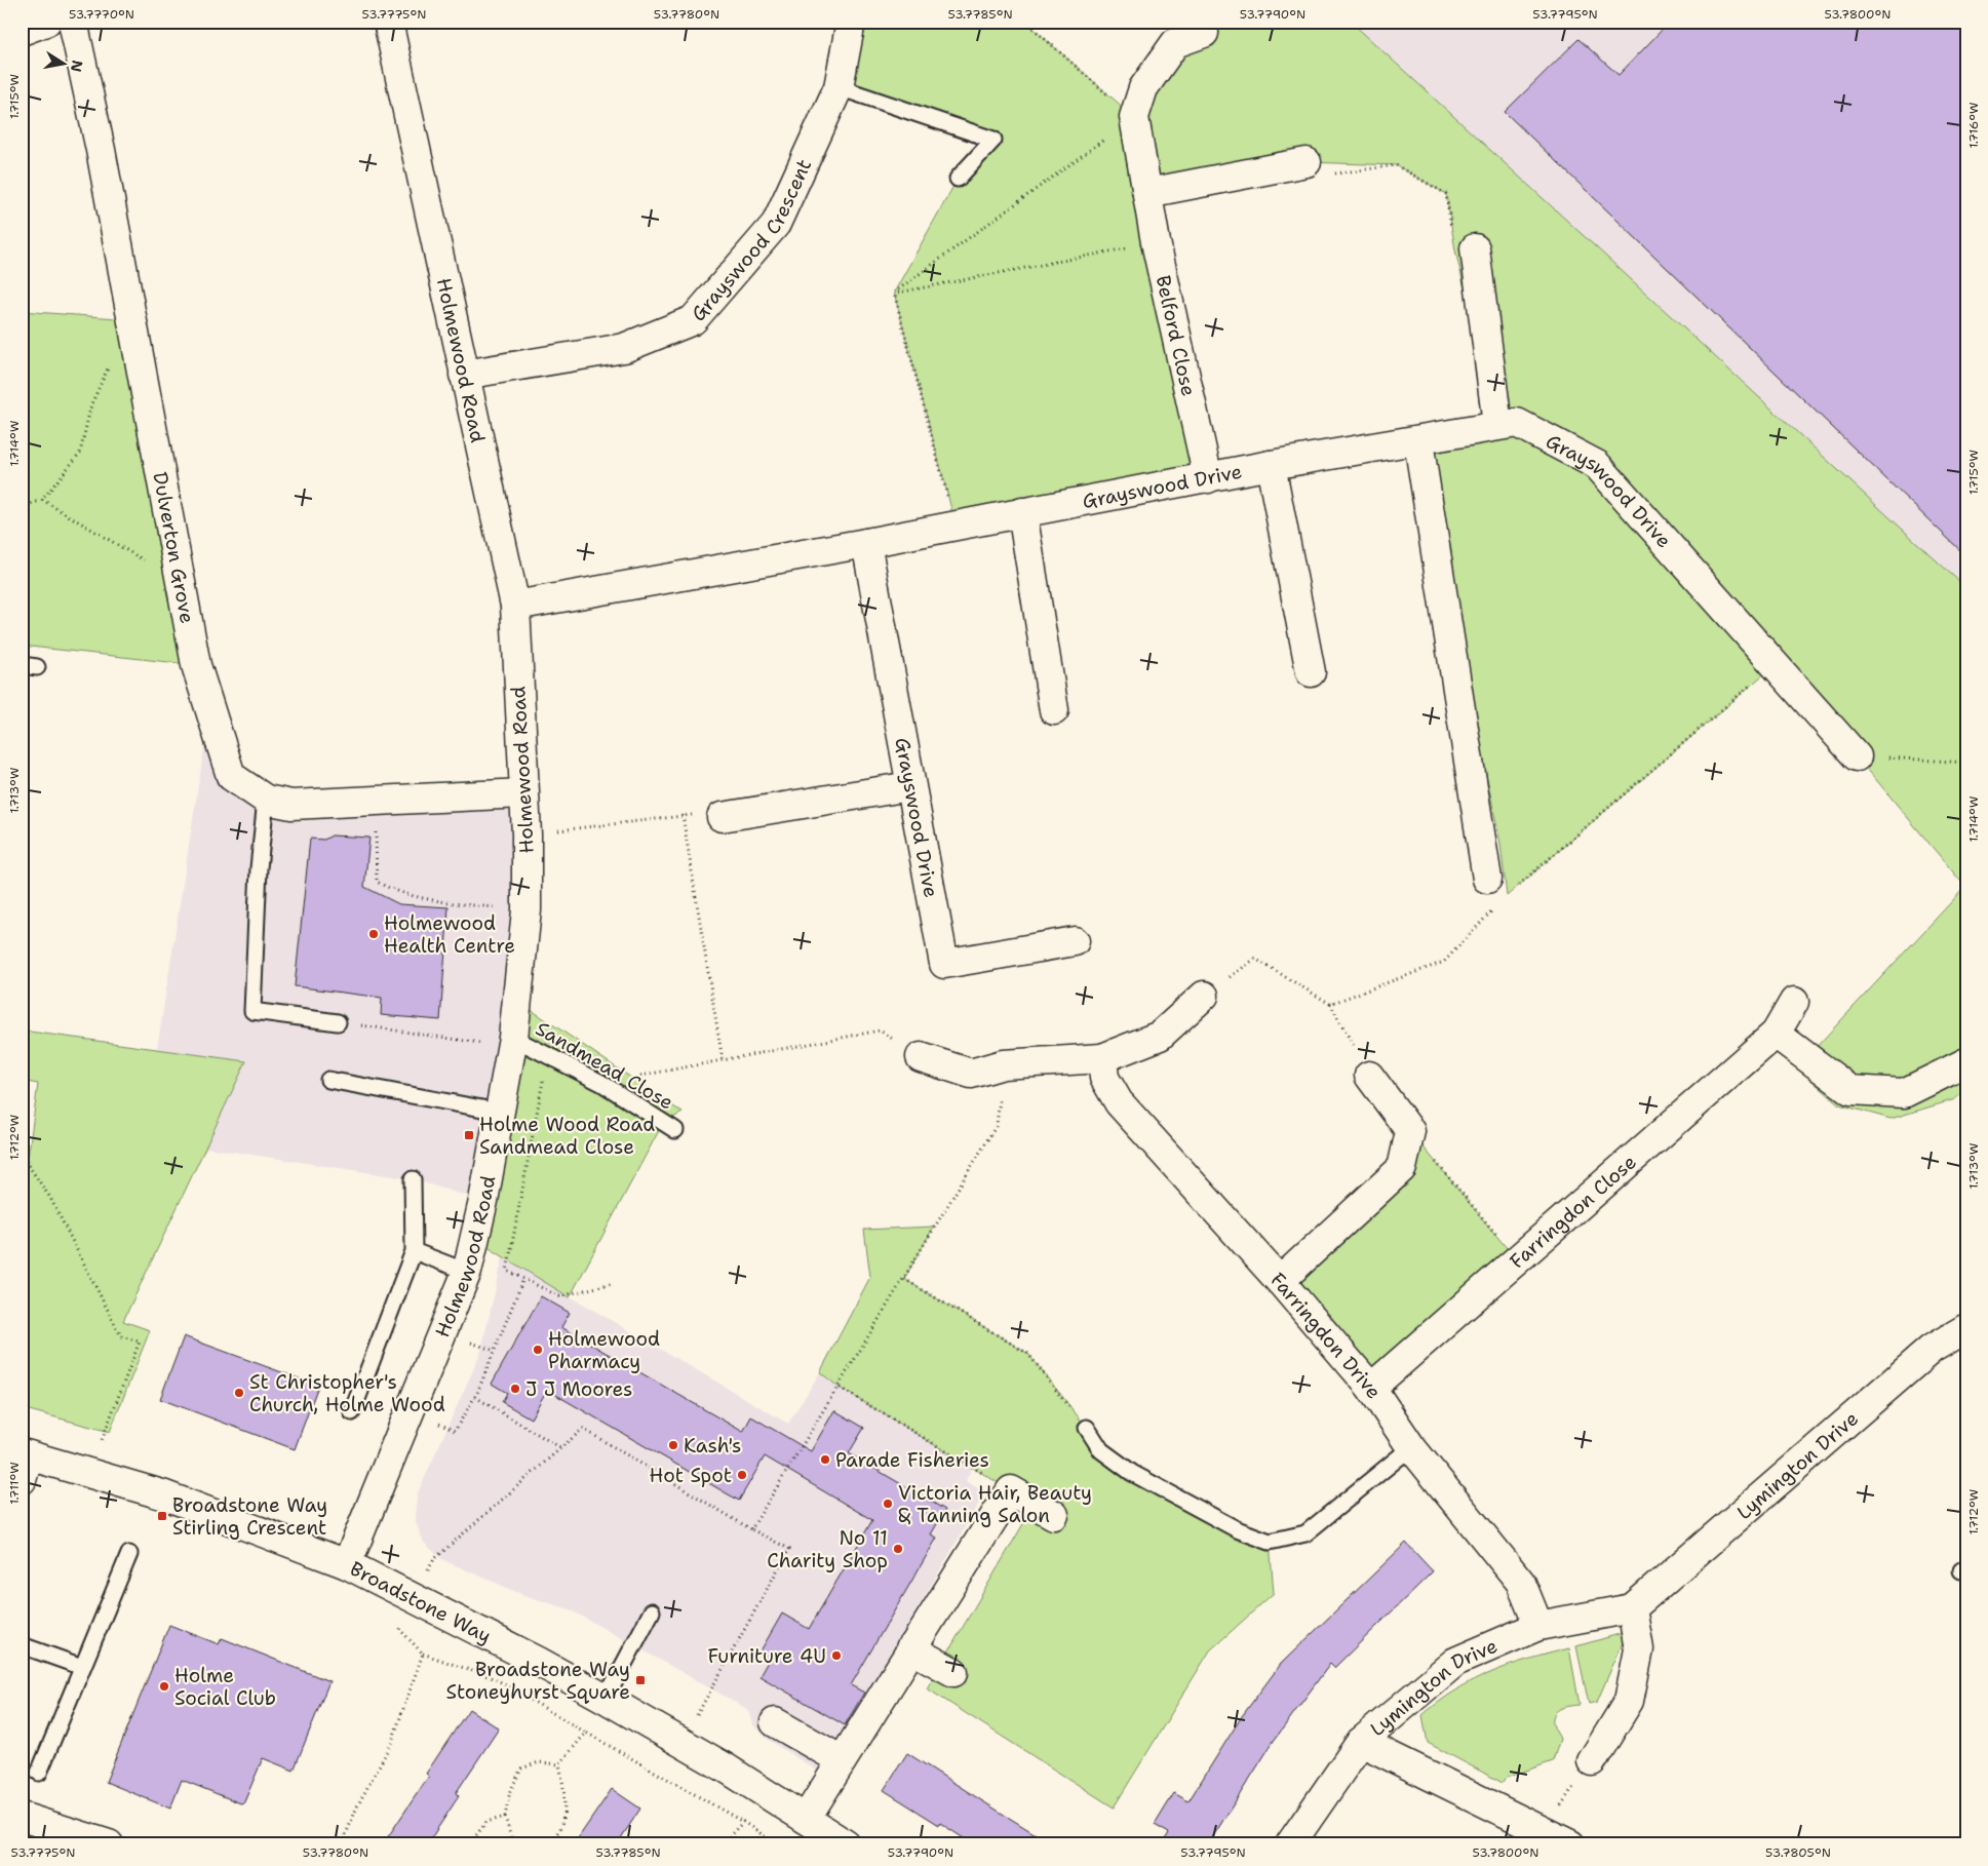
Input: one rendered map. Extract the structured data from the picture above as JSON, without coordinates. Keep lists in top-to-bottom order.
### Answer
{
  "streets": {
    "street": [
      "Grayswood Crescent",
      "Belford Close",
      "Holmewood Road",
      "Grayswood Drive",
      "Dulverton Grove",
      "Farringdon Close",
      "Farringdon Drive",
      "Lymington Drive",
      "Broadstone Way"
    ],
    "lane": ["Sandmead Close"]
  },
  "crossings": [
    ["Grayswood Crescent", "Holmewood Road"],
    ["Belford Close", "Grayswood Drive"],
    ["Holmewood Road", "Grayswood Drive"],
    ["Holmewood Road", "Dulverton Grove"],
    ["Holmewood Road", "Sandmead Close"],
    ["Holmewood Road", "Broadstone Way"],
    ["Farringdon Close", "Farringdon Drive"],
    ["Farringdon Drive", "Lymington Drive"]
  ],
  "places": {
    "other": [
      "Holmewood Health Centre",
      "Holmewood Pharmacy",
      "J J Moores",
      "St Christopher's Church, Holme Wood",
      "Kash's",
      "Parade Fisheries",
      "Hot Spot",
      "Victoria Hair, Beauty & Tanning Salon",
      "No 11 Charity Shop",
      "Furniture 4U",
      "Holme Social Club"
    ],
    "transit": ["Holme Wood Road Sandmead Close", "Broadstone Way Stirling Crescent", "Broadstone Way Stoneyhurst Square"]
  },
  "north": "right",
  "coordinates": [
    "53.7770°N",
    "53.7775°N",
    "53.7780°N",
    "53.7785°N",
    "53.7790°N",
    "53.7795°N",
    "53.7800°N",
    "1.715°W",
    "1.716°W",
    "1.714°W",
    "1.713°W",
    "1.712°W",
    "1.711°W",
    "53.7805°N"
  ]
}
